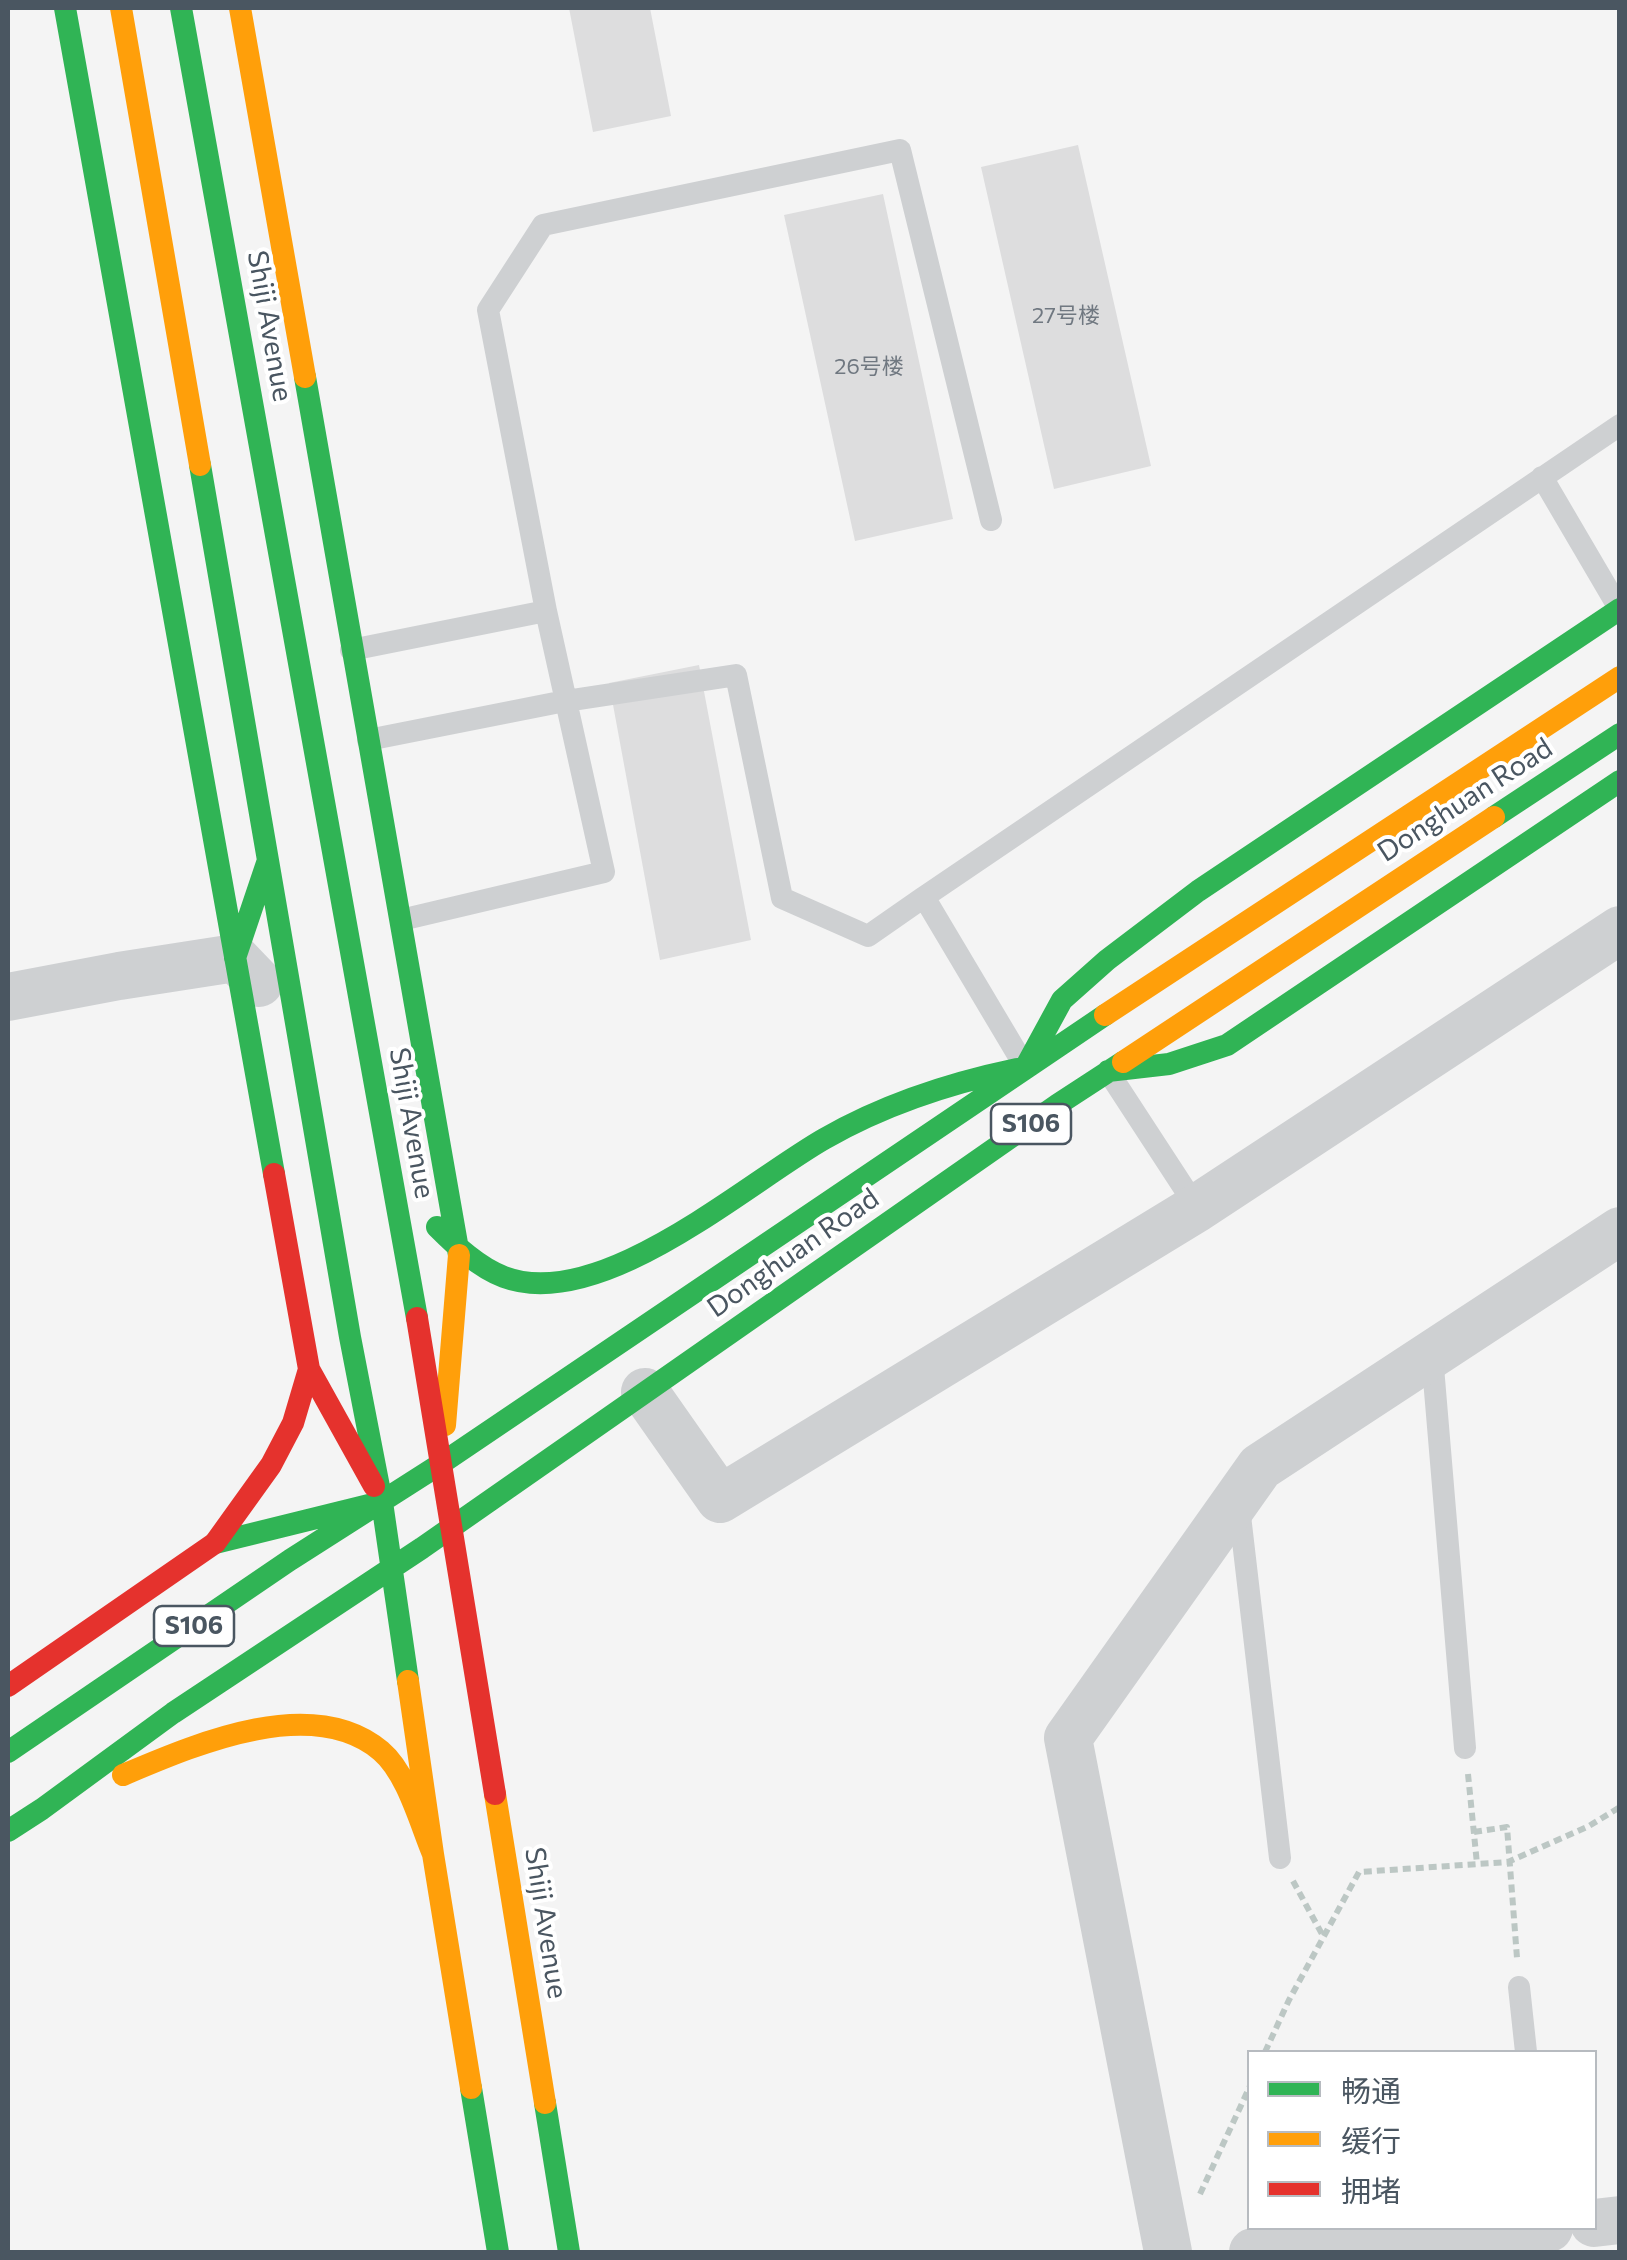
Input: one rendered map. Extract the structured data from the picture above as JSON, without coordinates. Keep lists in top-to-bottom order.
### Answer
{
  "streets": {
    "main road": ["Shiji Avenue", "Donghuan Road", "S106"]
  },
  "crossings": [
    ["Shiji Avenue", "Donghuan Road"]
  ],
  "house_numbers": ["27号楼", "26号楼"],
  "legend": ["畅通", "缓行", "拥堵"]
}
